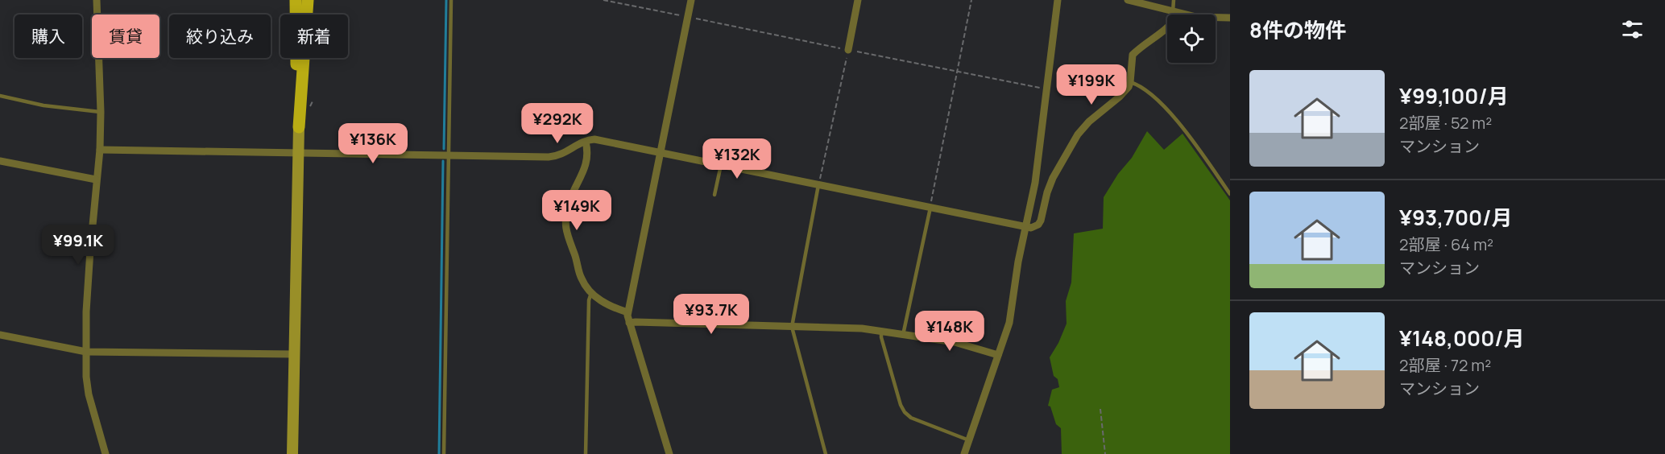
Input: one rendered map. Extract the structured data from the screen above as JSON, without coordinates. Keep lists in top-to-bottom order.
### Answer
{
  "page": {
    "heading": "8件の物件",
    "chip": [
      "購入",
      "賃貸",
      "絞り込み",
      "新着"
    ],
    "list": [
      {
        "name": "¥99,100/月",
        "note": "2部屋 · 52 m² · マンション"
      },
      {
        "name": "¥93,700/月",
        "note": "2部屋 · 64 m² · マンション"
      },
      {
        "name": "¥148,000/月",
        "note": "2部屋 · 72 m² · マンション"
      }
    ],
    "price": [
      "¥199K",
      "¥292K",
      "¥136K",
      "¥132K",
      "¥149K",
      "¥99.1K",
      "¥93.7K",
      "¥148K"
    ]
  }
}
